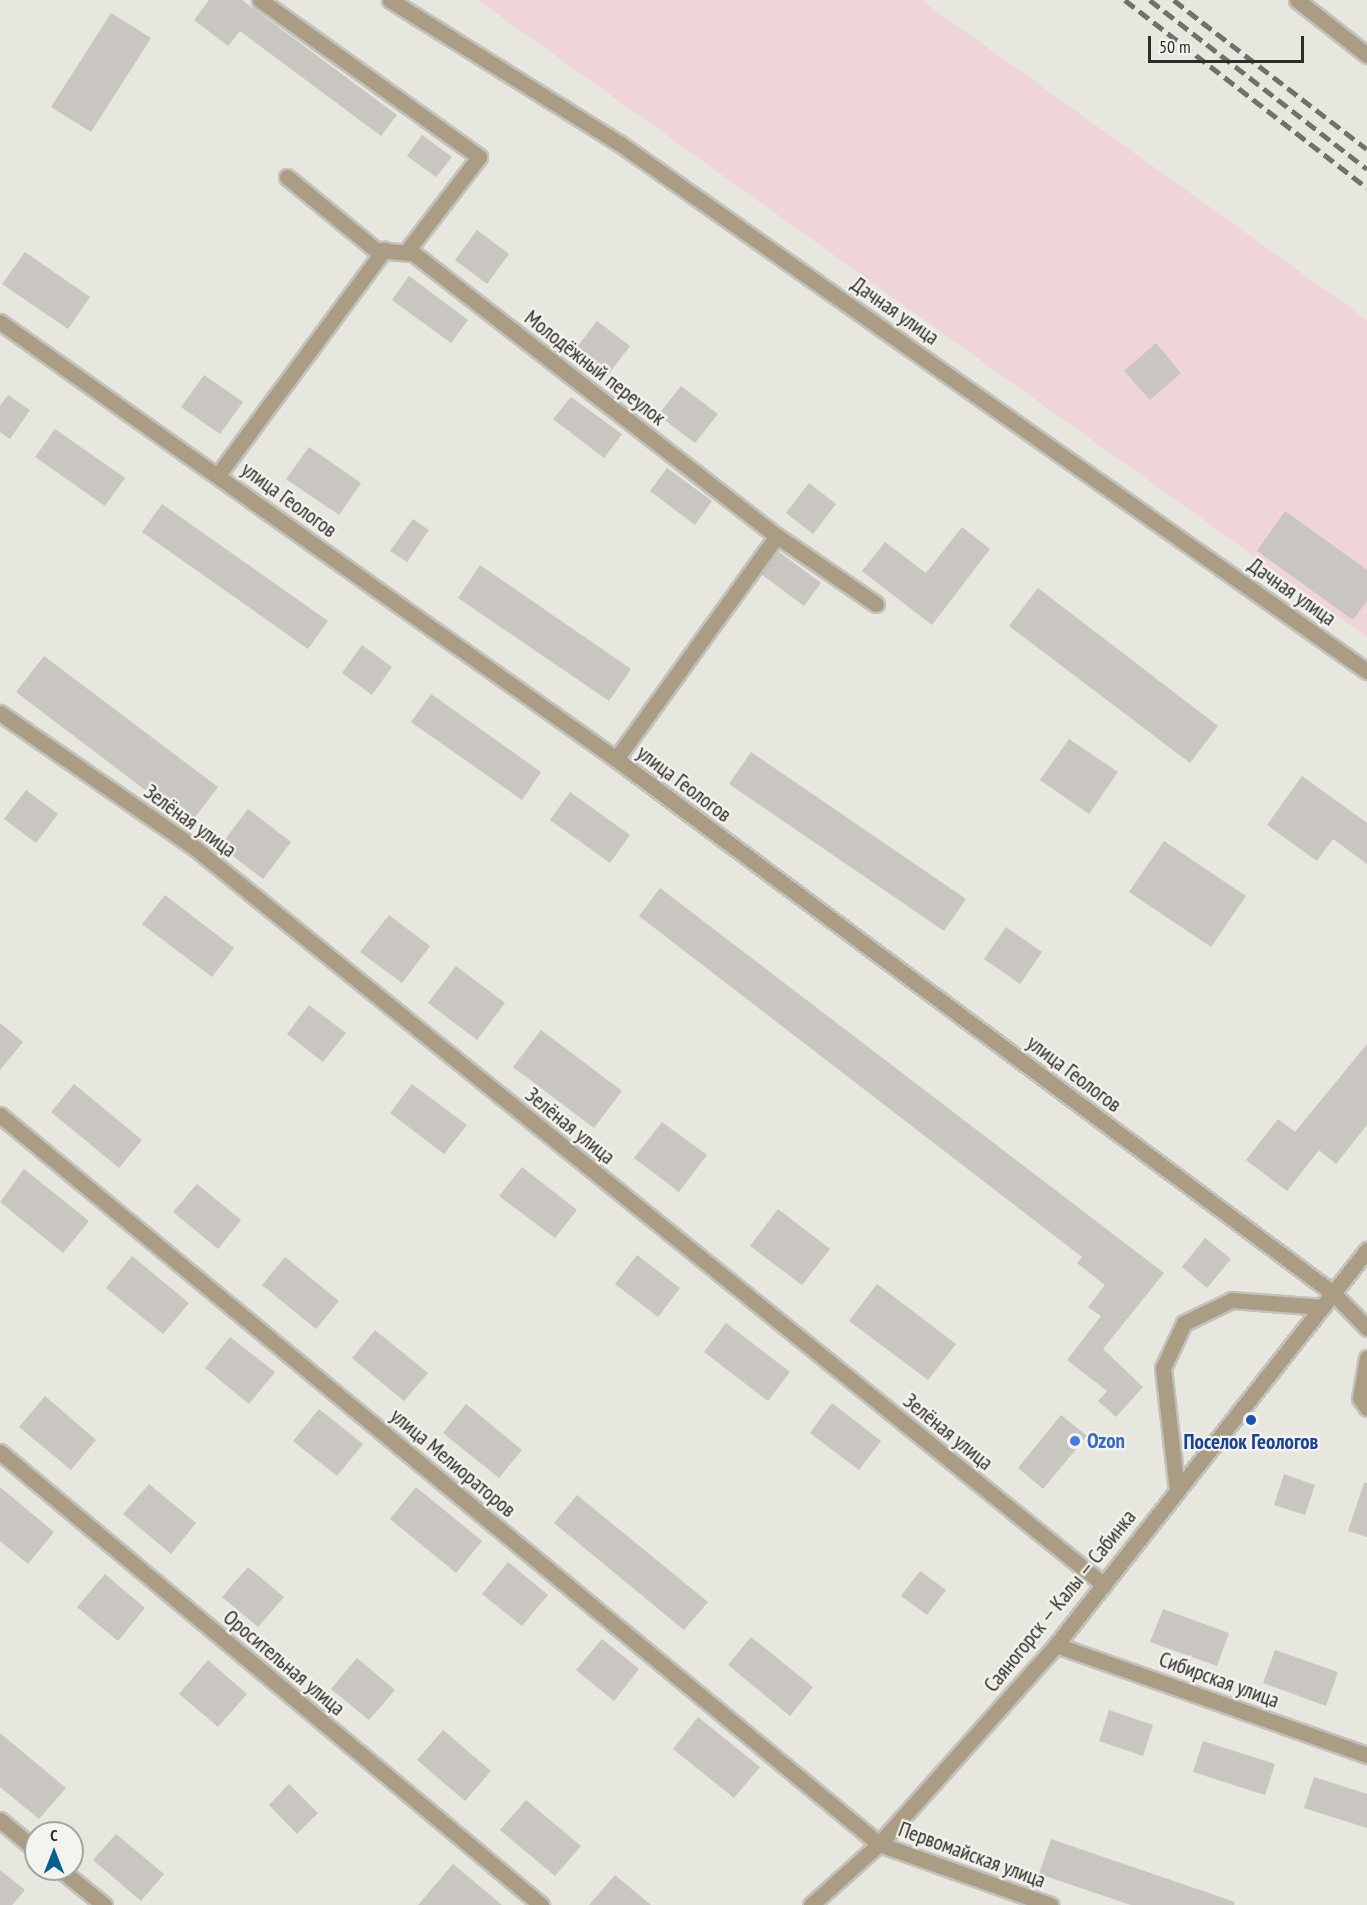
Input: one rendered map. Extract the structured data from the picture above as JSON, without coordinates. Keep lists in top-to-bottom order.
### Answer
{
  "streets": {
    "street": [
      "Дачная улица",
      "Молодёжный переулок",
      "улица Геологов",
      "Зелёная улица",
      "улица Мелиораторов",
      "Саяногорск — Калы — Сабинка",
      "Оросительная улица",
      "Сибирская улица",
      "Первомайская улица"
    ]
  },
  "crossings": [
    ["улица Геологов", "Саяногорск — Калы — Сабинка"],
    ["Зелёная улица", "Саяногорск — Калы — Сабинка"],
    ["улица Мелиораторов", "Саяногорск — Калы — Сабинка"],
    ["улица Мелиораторов", "Первомайская улица"],
    ["Саяногорск — Калы — Сабинка", "Сибирская улица"],
    ["Саяногорск — Калы — Сабинка", "Первомайская улица"]
  ],
  "places": ["Поселок Геологов", "Ozon"],
  "scale_bar": "50 m",
  "north": "top"
}
